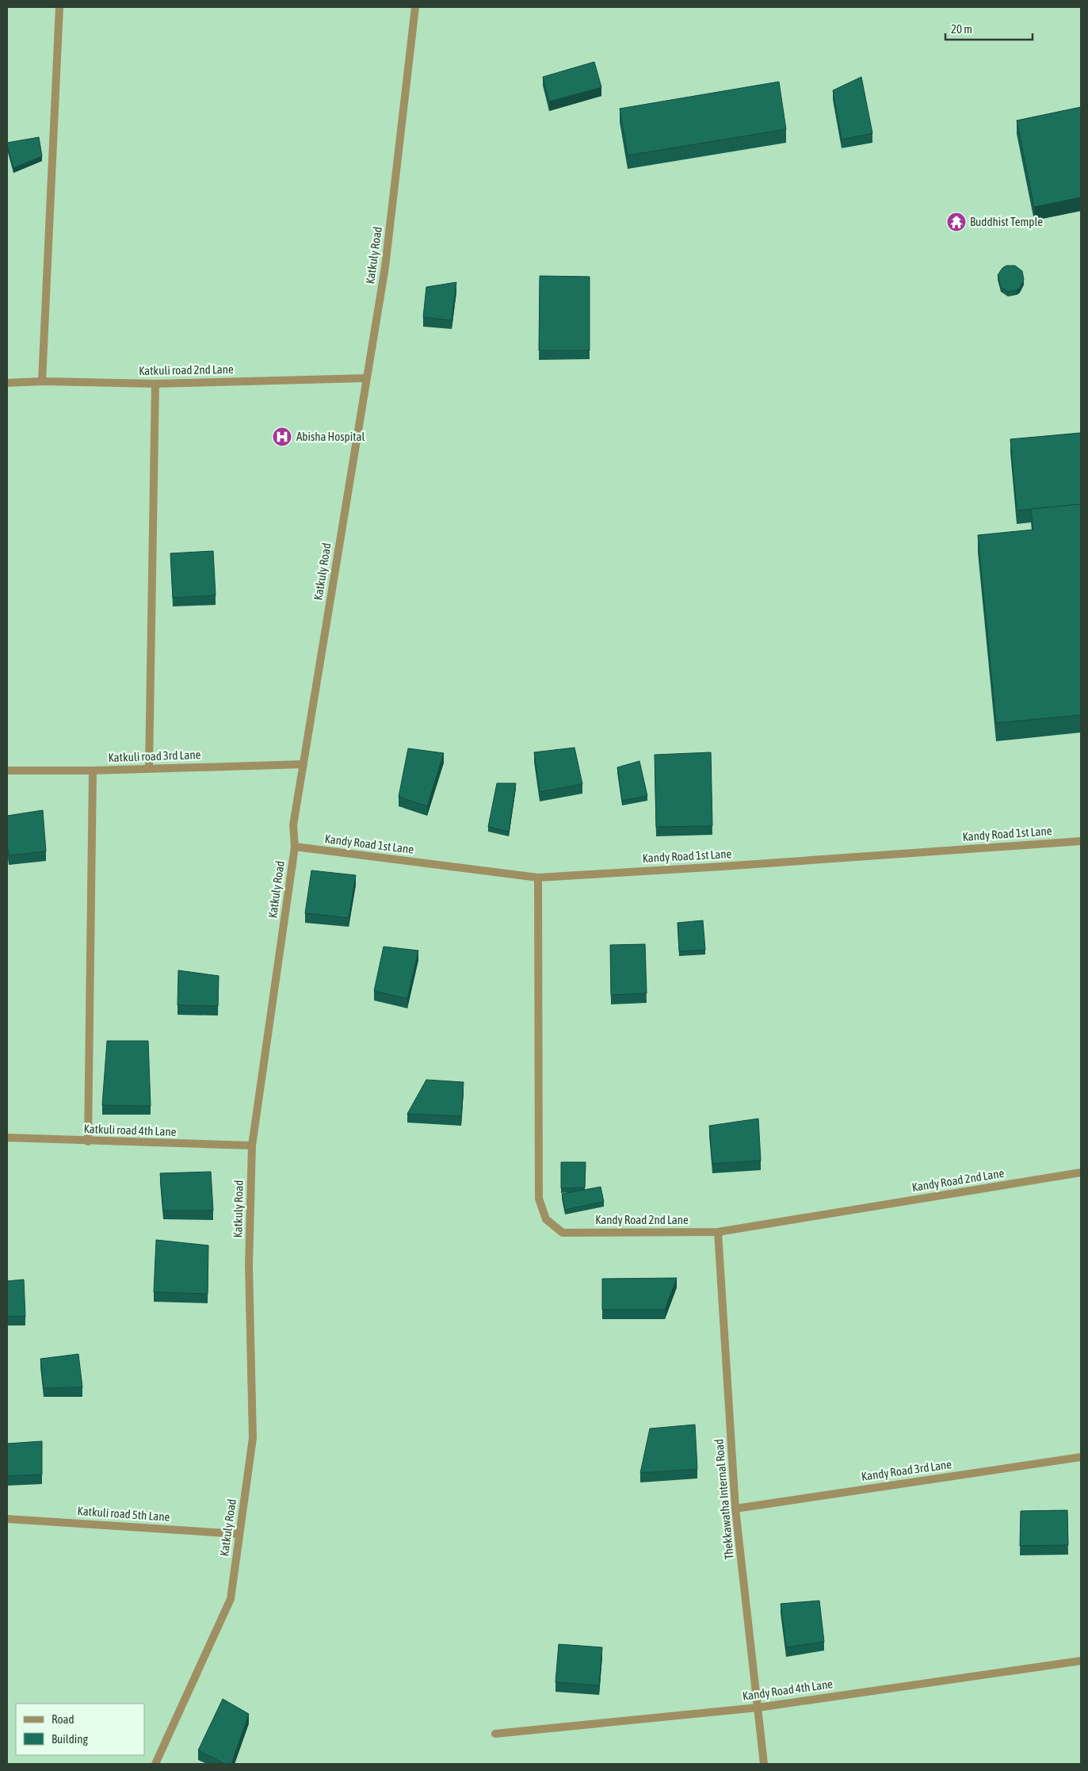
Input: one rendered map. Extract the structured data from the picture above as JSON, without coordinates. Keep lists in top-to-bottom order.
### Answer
{
  "streets": {
    "street": [
      "Katkuly Road",
      "Katkuli road 2nd Lane",
      "Katkuli road 3rd Lane",
      "Kandy Road 1st Lane",
      "Katkuli road 4th Lane",
      "Kandy Road 2nd Lane",
      "Kandy Road 3rd Lane",
      "Thekkawatha Internal Road",
      "Katkuli road 5th Lane",
      "Kandy Road 4th Lane"
    ]
  },
  "crossings": [
    ["Katkuly Road", "Katkuli road 2nd Lane"],
    ["Katkuly Road", "Katkuli road 3rd Lane"],
    ["Katkuly Road", "Kandy Road 1st Lane"],
    ["Katkuly Road", "Katkuli road 4th Lane"],
    ["Katkuly Road", "Katkuli road 5th Lane"],
    ["Kandy Road 1st Lane", "Kandy Road 2nd Lane"],
    ["Kandy Road 2nd Lane", "Thekkawatha Internal Road"],
    ["Kandy Road 3rd Lane", "Thekkawatha Internal Road"],
    ["Thekkawatha Internal Road", "Kandy Road 4th Lane"]
  ],
  "places": {
    "temple": ["Buddhist Temple"],
    "hospital": ["Abisha Hospital"]
  },
  "legend": ["Road", "Building"],
  "scale_bar": "20 m"
}
